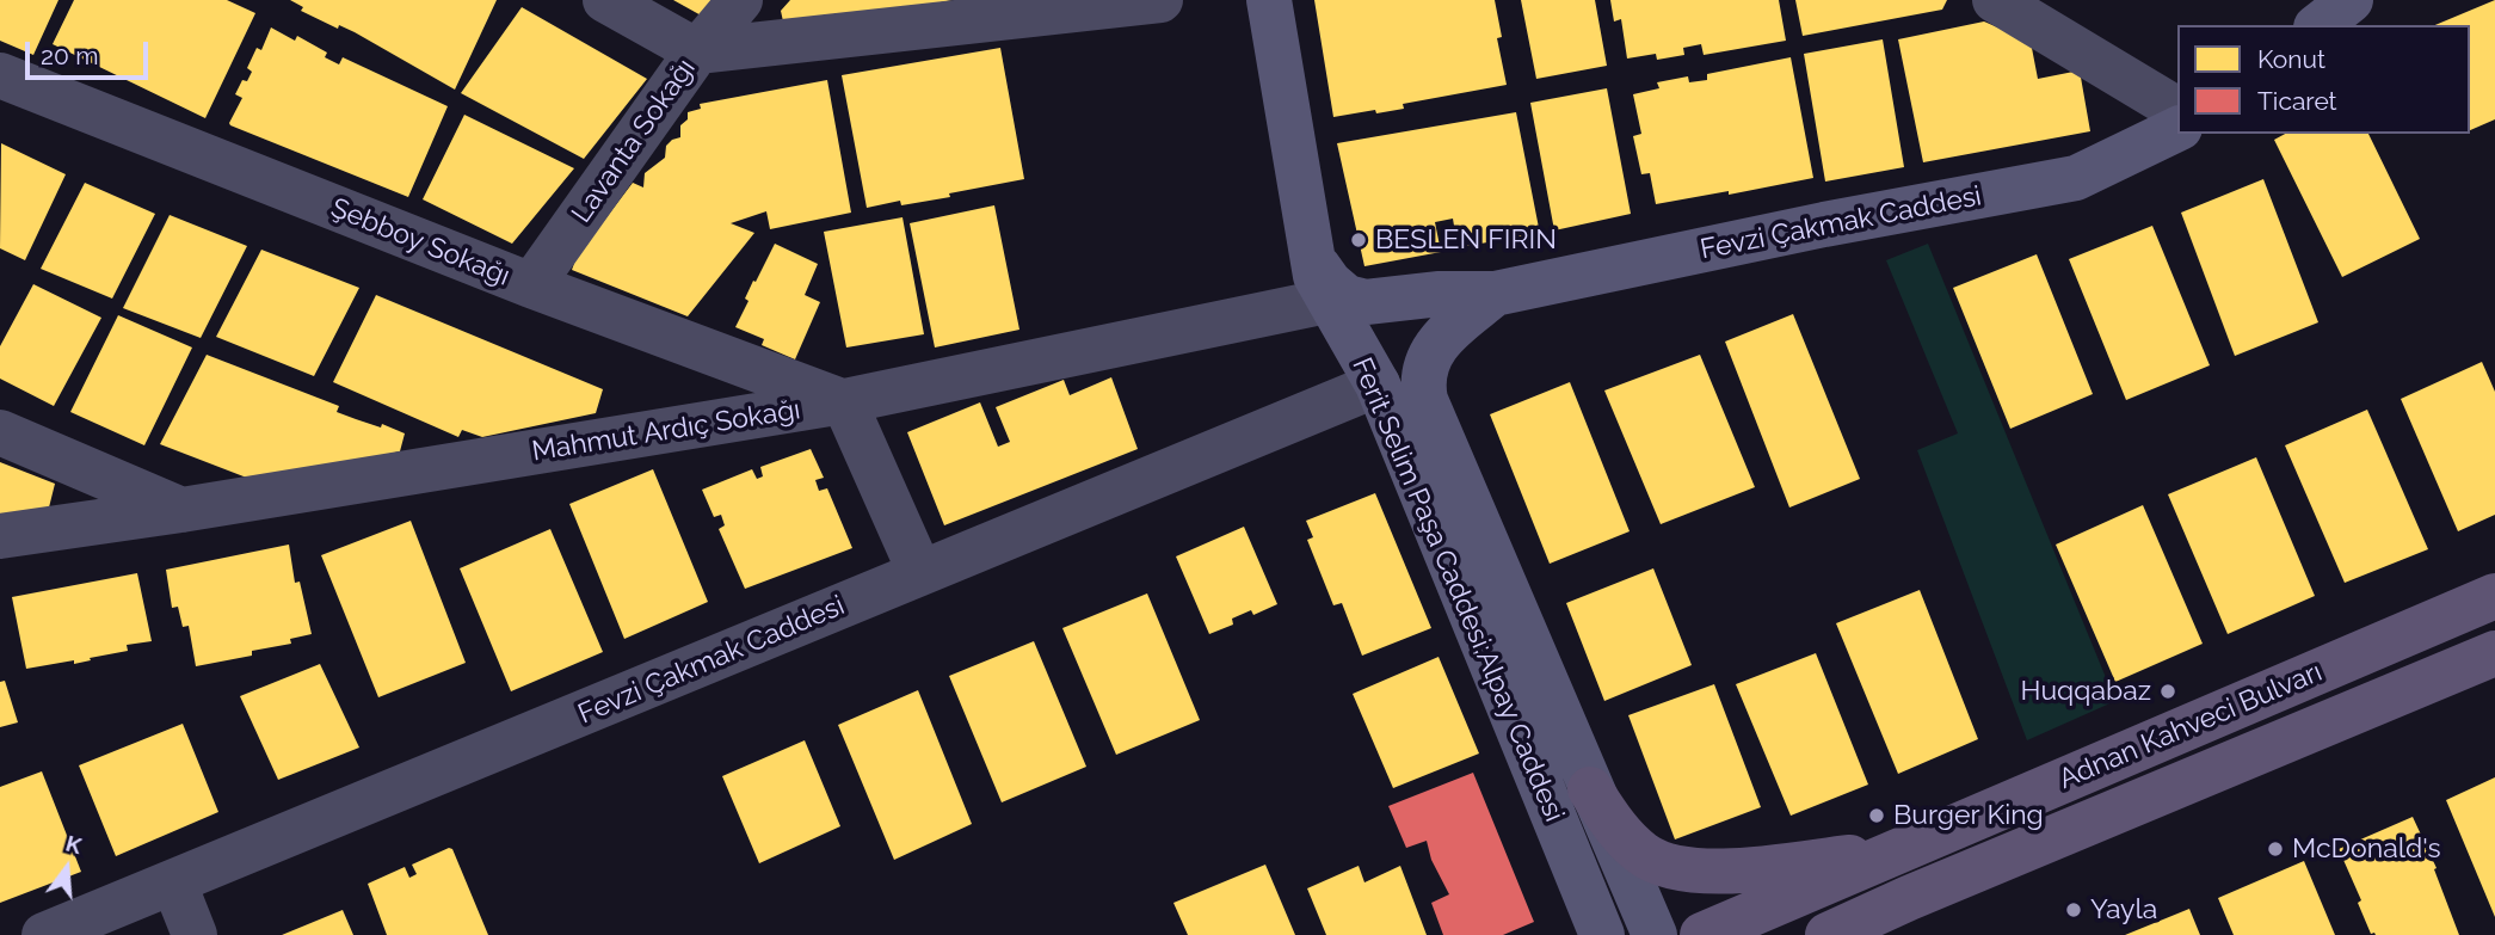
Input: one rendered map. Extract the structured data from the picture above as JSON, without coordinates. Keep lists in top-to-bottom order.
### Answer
{
  "streets": {
    "main road": ["Fevzi Çakmak Caddesi", "Ferit Selim Paşa Caddesi;Alpay Caddesi", "Adnan Kahveci Bulvarı"],
    "street": ["Lavanta Sokağı", "Şebboy Sokağı", "Mahmut Ardıç Sokağı"]
  },
  "crossings": [
    ["Lavanta Sokağı", "Şebboy Sokağı"],
    ["Fevzi Çakmak Caddesi", "Mahmut Ardıç Sokağı"],
    ["Fevzi Çakmak Caddesi", "Ferit Selim Paşa Caddesi;Alpay Caddesi"],
    ["Şebboy Sokağı", "Mahmut Ardıç Sokağı"],
    ["Mahmut Ardıç Sokağı", "Ferit Selim Paşa Caddesi;Alpay Caddesi"]
  ],
  "places": [
    "BESLEN FIRIN",
    "Huqqabaz",
    "Burger King",
    "McDonald's",
    "Yayla"
  ],
  "legend": ["Konut", "Ticaret"],
  "scale_bar": "20 m",
  "north": "top"
}
